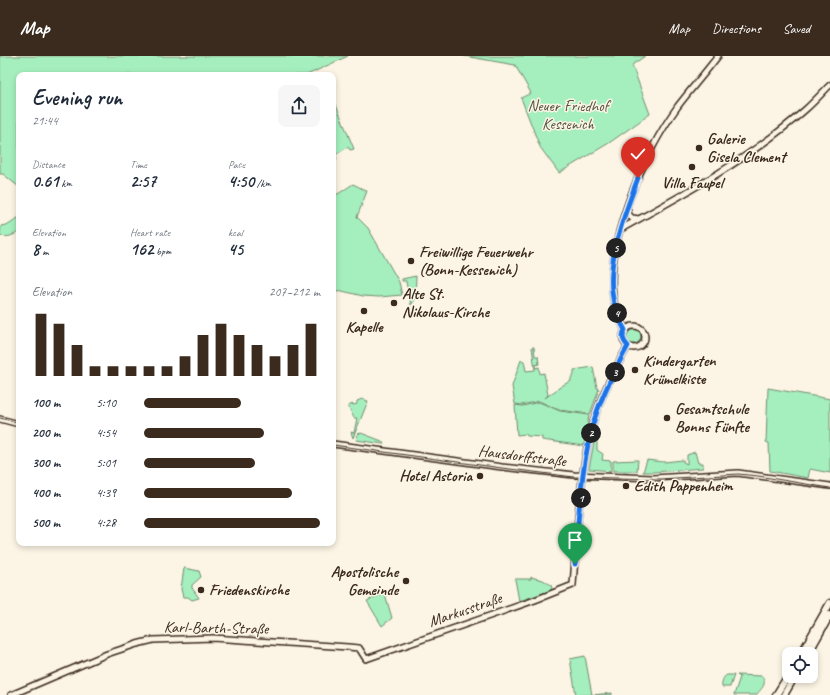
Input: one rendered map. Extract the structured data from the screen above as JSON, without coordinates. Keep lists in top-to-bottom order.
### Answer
{
  "streets": {
    "street": ["Hausdorffstraße", "Markusstraße", "Karl-Barth-Straße"]
  },
  "crossings": [
    ["Hausdorffstraße", "Markusstraße"],
    ["Markusstraße", "Karl-Barth-Straße"]
  ],
  "parks": ["Neuer Friedhof Kessenich"],
  "places": [
    "Galerie Gisela Clement",
    "Villa Faupel",
    "Freiwillige Feuerwehr (Bonn-Kessenich)",
    "Alte St. Nikolaus-Kirche",
    "Kapelle",
    "Kindergarten Krümelkiste",
    "Gesamtschule Bonns Fünfte",
    "Hotel Astoria",
    "Edith Pappenheim",
    "Apostolische Gemeinde",
    "Friedenskirche"
  ],
  "page": {
    "header": "Map",
    "nav": ["Map", "Directions", "Saved"],
    "heading": ["Evening run", "21:44"],
    "stats": [
      ["Distance", "0.61 km"],
      ["Time", "2:57"],
      ["Pace", "4:50 /km"],
      ["Elevation", "8 m"],
      ["Heart rate", "162 bpm"],
      ["kcal", "45"]
    ],
    "pins": [
      "5",
      "4",
      "3",
      "2",
      "1"
    ],
    "chart": ["Elevation", "207–212 m"],
    "list": [
      {
        "name": "100 m",
        "note": "5:10"
      },
      {
        "name": "200 m",
        "note": "4:54"
      },
      {
        "name": "300 m",
        "note": "5:01"
      },
      {
        "name": "400 m",
        "note": "4:39"
      },
      {
        "name": "500 m",
        "note": "4:28"
      }
    ]
  }
}
